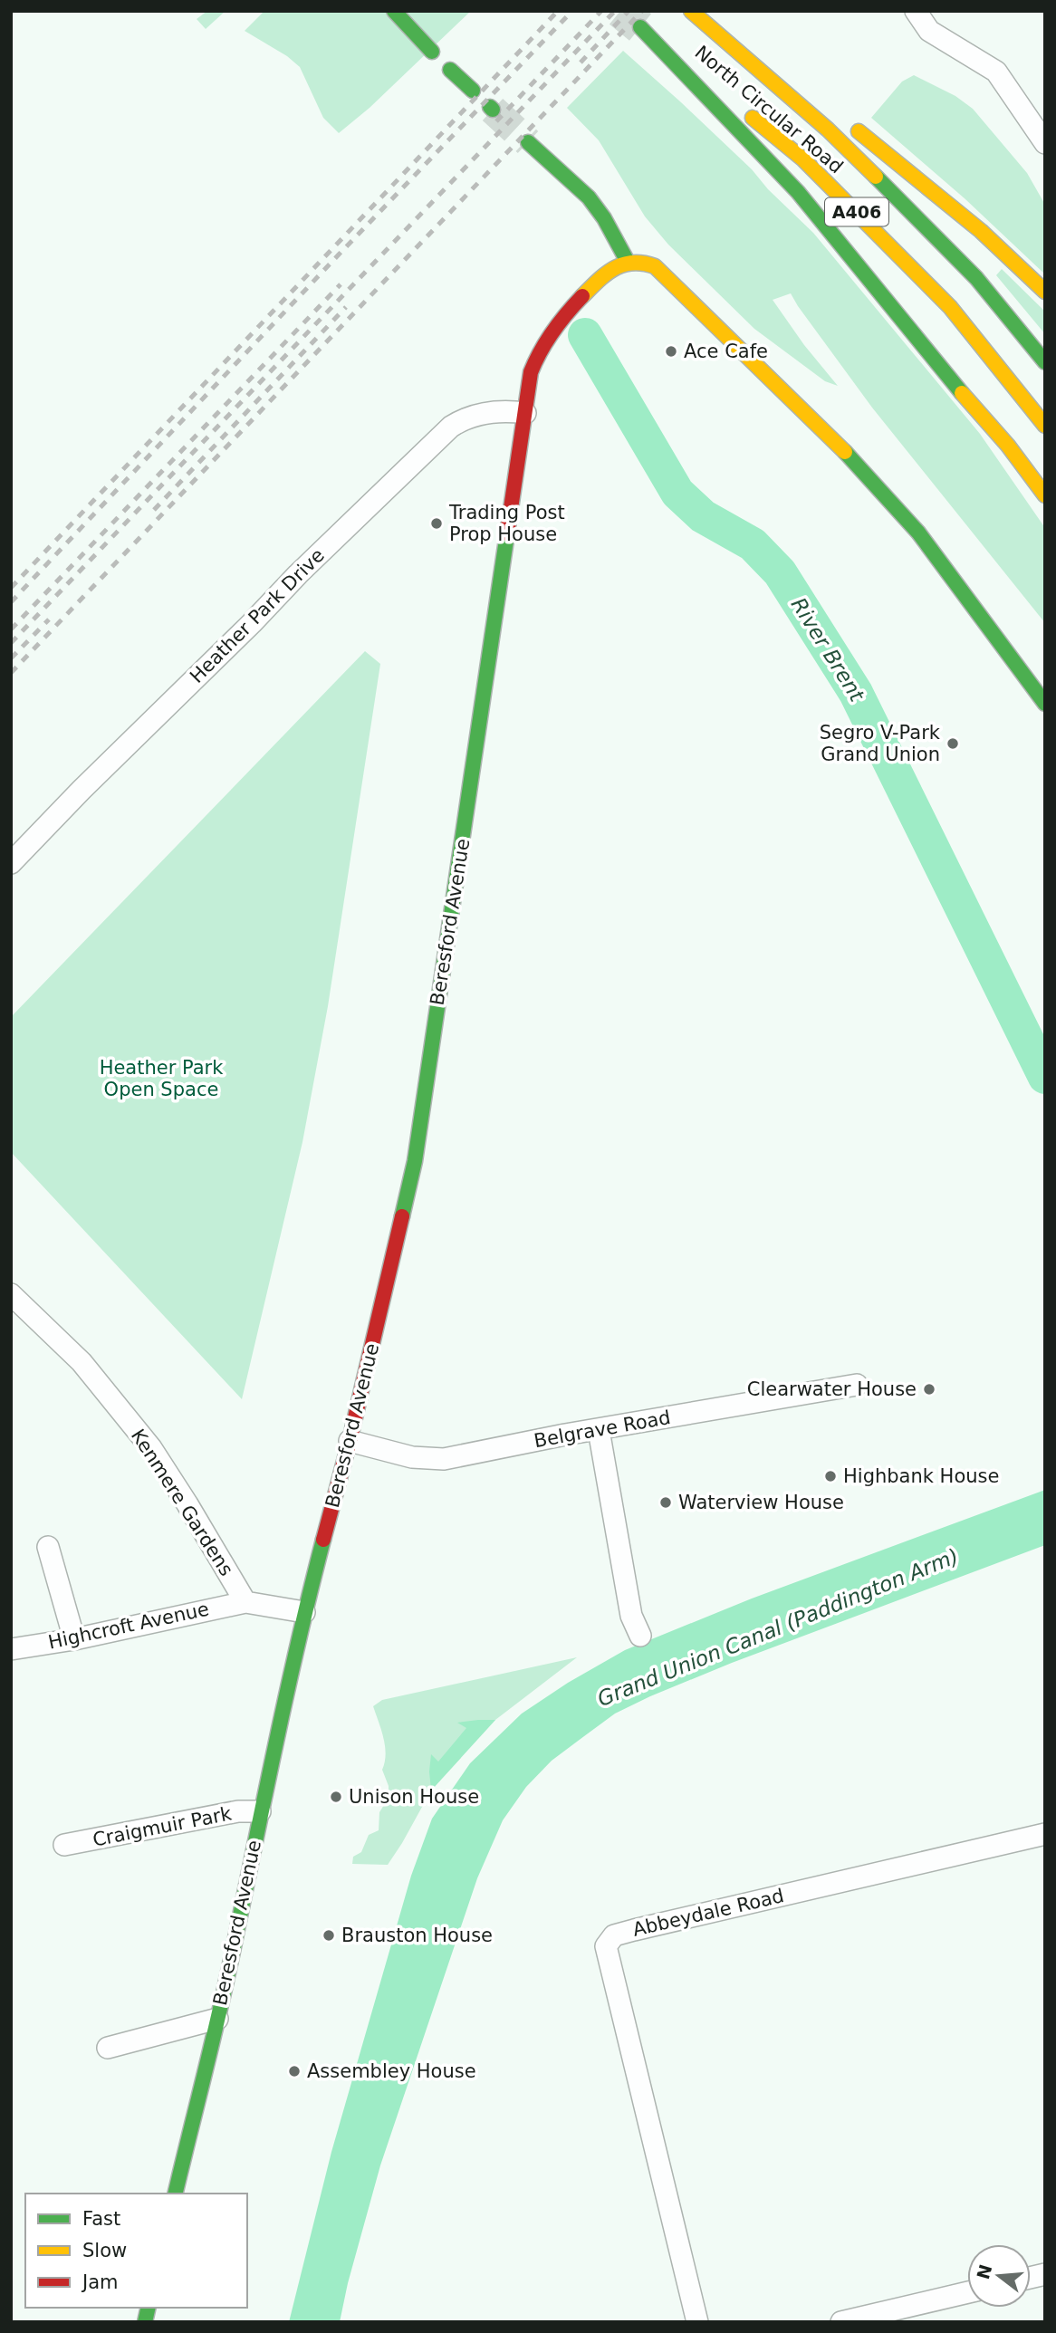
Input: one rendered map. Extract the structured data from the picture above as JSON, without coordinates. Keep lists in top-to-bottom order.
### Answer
{
  "streets": {
    "main road": ["North Circular Road", "A406", "Beresford Avenue"],
    "street": [
      "Heather Park Drive",
      "Belgrave Road",
      "Kenmere Gardens",
      "Highcroft Avenue",
      "Craigmuir Park",
      "Abbeydale Road"
    ]
  },
  "crossings": [
    ["Heather Park Drive", "Beresford Avenue"],
    ["Beresford Avenue", "Belgrave Road"],
    ["Beresford Avenue", "Craigmuir Park"],
    ["Kenmere Gardens", "Highcroft Avenue"]
  ],
  "water": ["River Brent", "Grand Union Canal (Paddington Arm)"],
  "parks": ["Heather Park Open Space"],
  "places": [
    "Ace Cafe",
    "Trading Post Prop House",
    "Segro V-Park Grand Union",
    "Clearwater House",
    "Highbank House",
    "Waterview House",
    "Unison House",
    "Brauston House",
    "Assembley House"
  ],
  "legend": ["Fast", "Slow", "Jam"],
  "north": "left"
}
